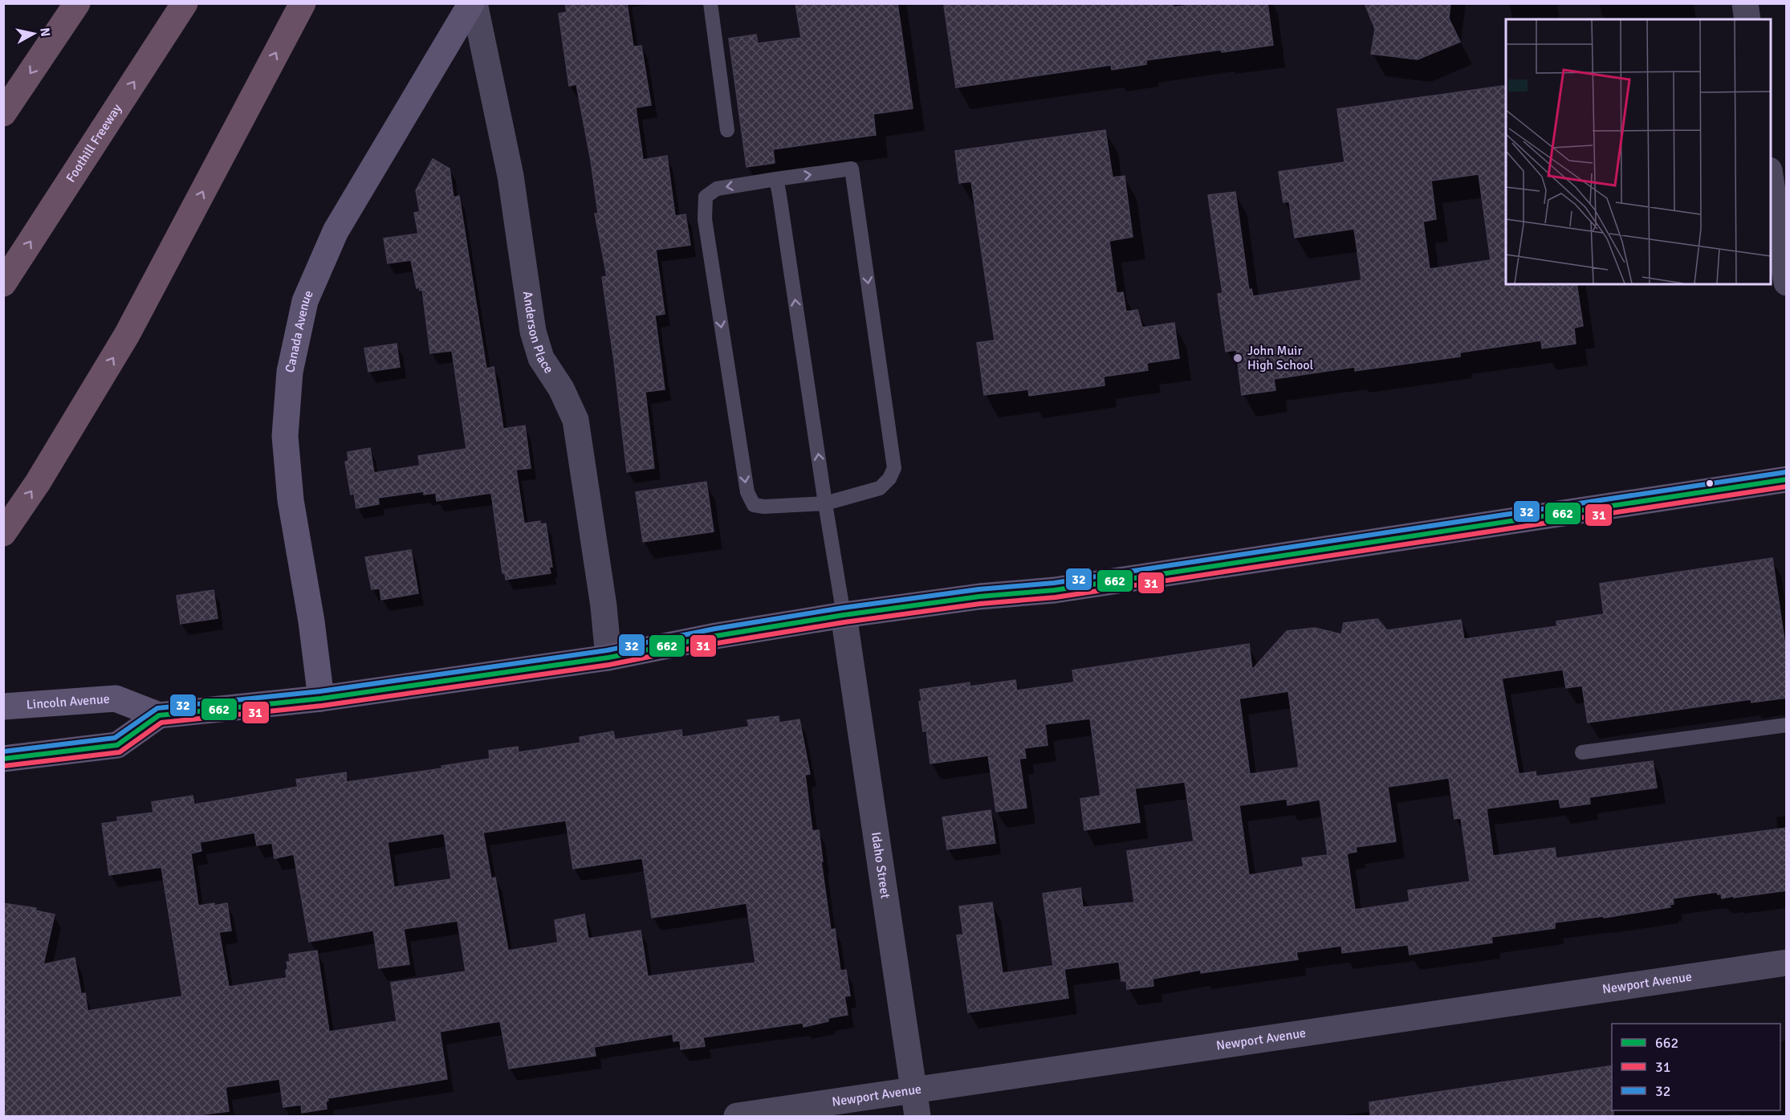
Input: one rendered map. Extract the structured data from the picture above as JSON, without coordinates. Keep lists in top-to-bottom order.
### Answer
{
  "streets": {
    "highway": ["Foothill Freeway"],
    "main road": ["Canada Avenue", "Lincoln Avenue"],
    "street": ["Anderson Place", "Idaho Street", "Newport Avenue"]
  },
  "crossings": [
    ["Canada Avenue", "Lincoln Avenue"],
    ["Anderson Place", "Lincoln Avenue"],
    ["Lincoln Avenue", "Idaho Street"],
    ["Idaho Street", "Newport Avenue"]
  ],
  "places": ["John Muir High School"],
  "lines": ["transit line 32", "transit line 662", "transit line 31"],
  "legend": ["662", "31", "32"],
  "north": "right"
}
